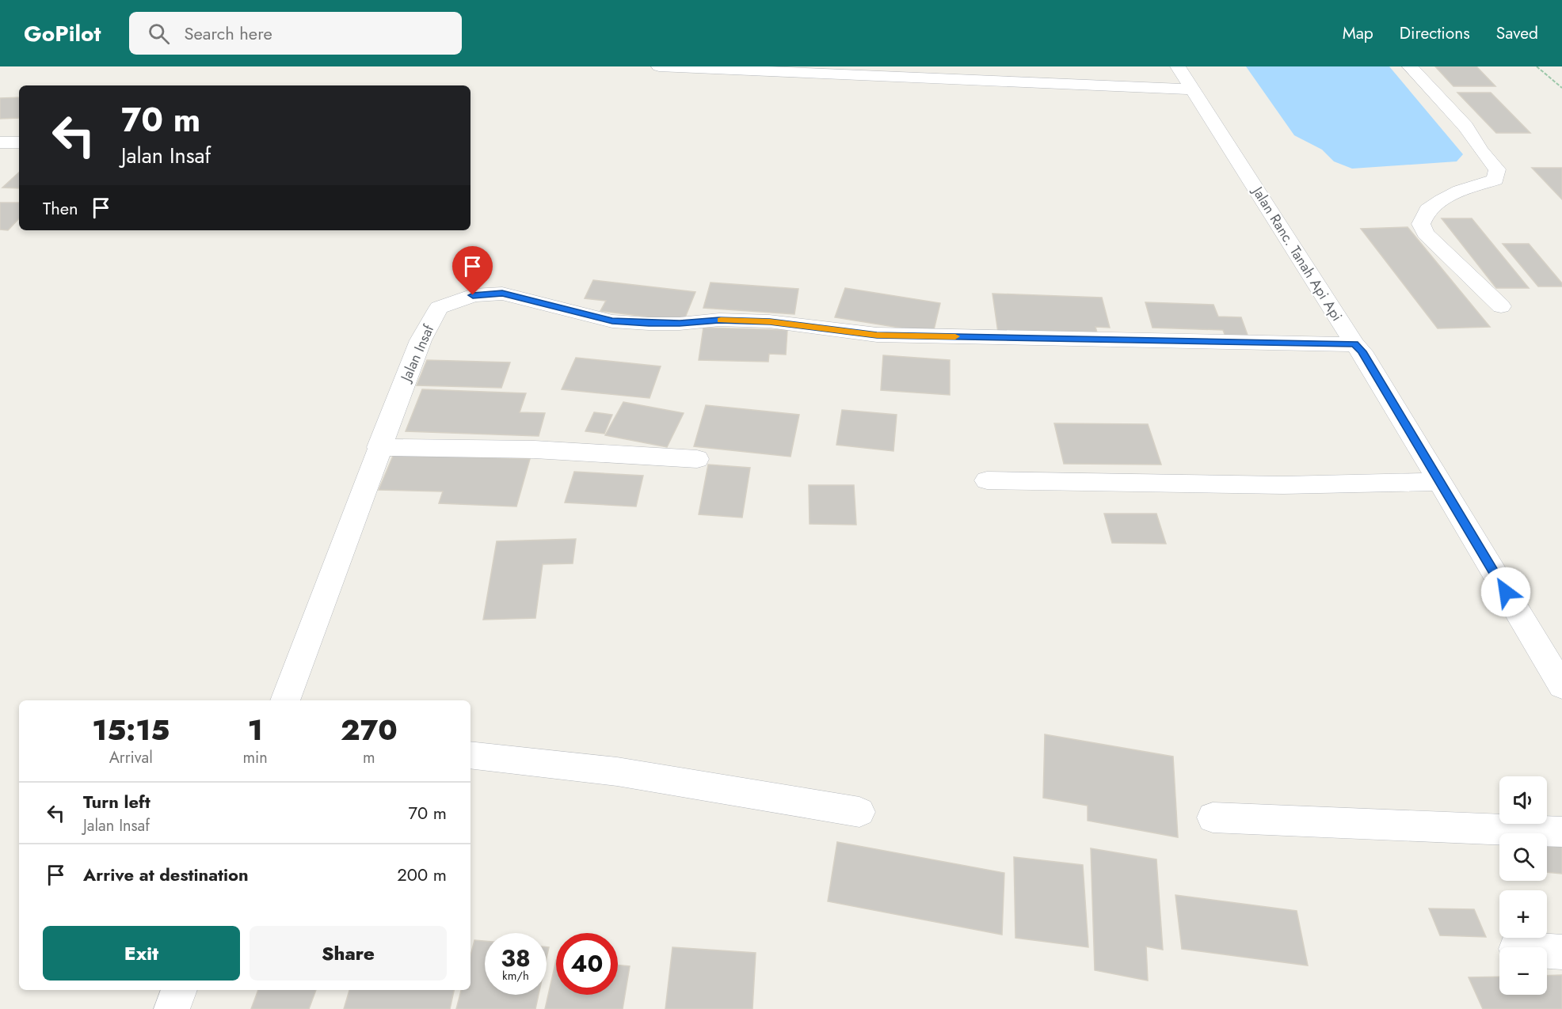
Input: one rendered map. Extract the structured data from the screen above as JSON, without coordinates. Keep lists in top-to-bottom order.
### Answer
{
  "streets": {
    "street": ["Jalan Ranc. Tanah Api Api", "Jalan Insaf"]
  },
  "crossings": [
    ["Jalan Ranc. Tanah Api Api", "Jalan Insaf"]
  ],
  "page": {
    "header": "GoPilot",
    "search": "Search here",
    "nav": ["Map", "Directions", "Saved"],
    "turn": ["70 m", "Jalan Insaf"],
    "then": "Then",
    "eta": [
      "15:15",
      "Arrival",
      "1",
      "min",
      "270",
      "m"
    ],
    "map_buttons": ["+", "−"],
    "list": [
      {
        "name": "Turn left",
        "note": "Jalan Insaf",
        "value": "70 m"
      },
      {
        "name": "Arrive at destination",
        "value": "200 m"
      }
    ],
    "buttons": ["Exit", "Share"],
    "speed": "38 km/h",
    "limit": "40"
  }
}
